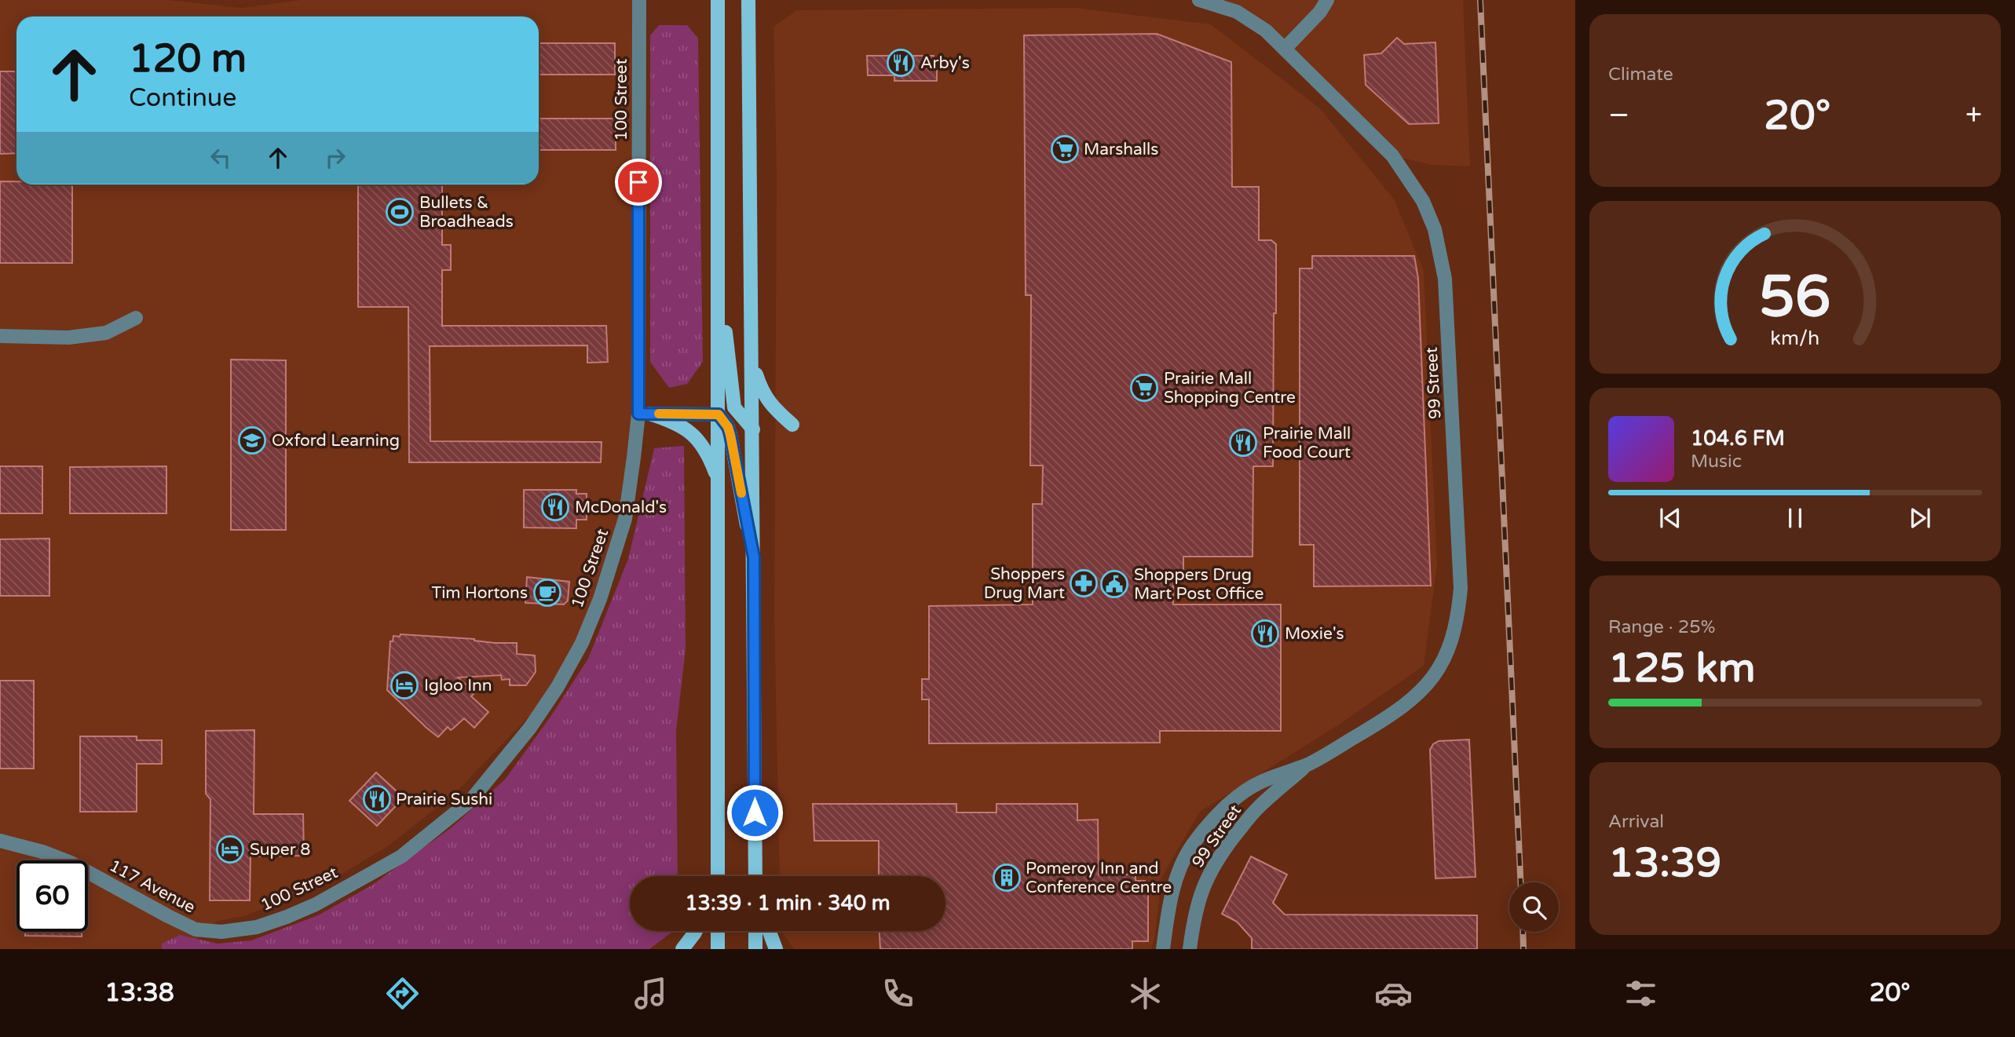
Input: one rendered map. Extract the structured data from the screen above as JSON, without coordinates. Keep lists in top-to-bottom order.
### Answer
{
  "streets": {
    "street": ["100 Street", "99 Street", "117 Avenue"]
  },
  "crossings": [
    ["100 Street", "117 Avenue"]
  ],
  "places": {
    "restaurant": [
      "Arby's",
      "Prairie Mall Food Court",
      "McDonald's",
      "Moxie's",
      "Prairie Sushi"
    ],
    "supermarket": ["Marshalls", "Prairie Mall Shopping Centre"],
    "sports": ["Bullets & Broadheads"],
    "school or university": ["Oxford Learning"],
    "pharmacy": ["Shoppers Drug Mart"],
    "public building": ["Shoppers Drug Mart Post Office"],
    "cafe": ["Tim Hortons"],
    "hotel": ["Igloo Inn", "Super 8"],
    "building": ["Pomeroy Inn and Conference Centre"]
  },
  "page": {
    "tile": [
      "Climate",
      ["Range · 25%", "125 km"],
      ["Arrival", "13:39"]
    ],
    "turn": ["120 m", "Continue"],
    "heat": ["−", "20°", "+"],
    "song": ["104.6 FM", "Music"],
    "limit": "60",
    "trip": "13:39 · 1 min · 340 m",
    "tabs": ["13:38", "20°"],
    "gauge": ["56", "km/h"]
  }
}
